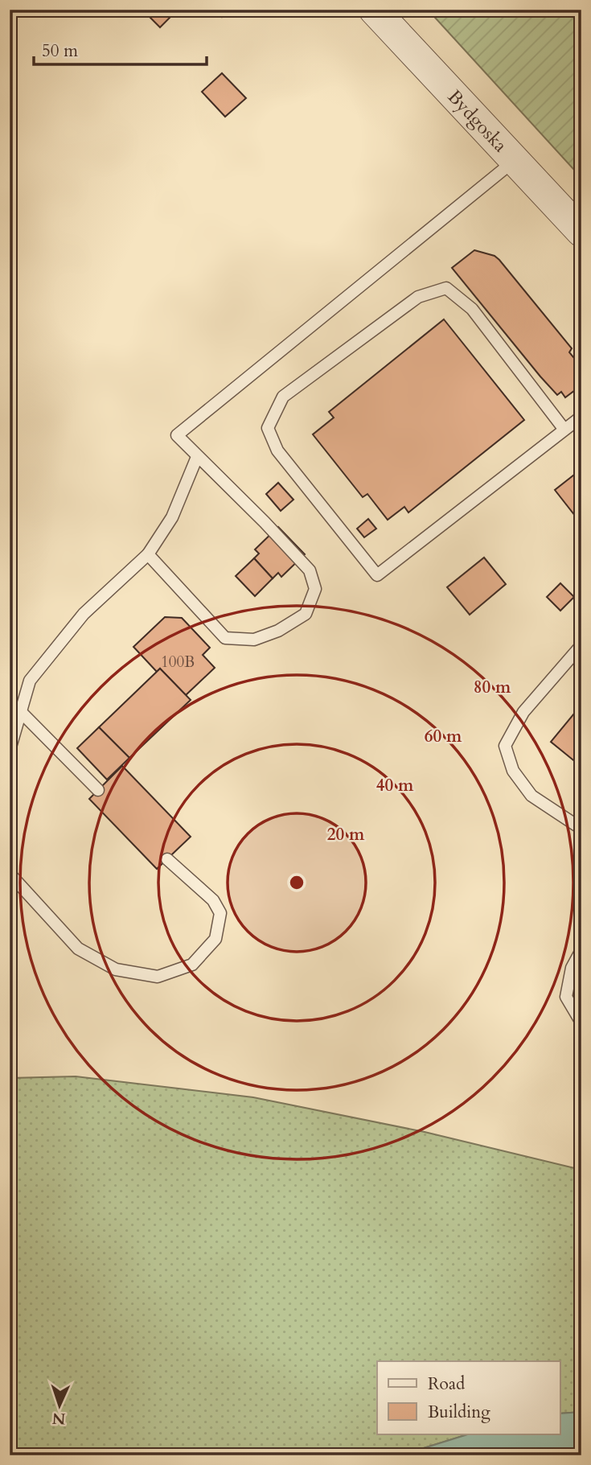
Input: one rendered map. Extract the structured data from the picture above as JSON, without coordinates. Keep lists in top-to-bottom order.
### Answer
{
  "streets": {
    "street": ["Bydgoska"]
  },
  "house_numbers": ["100B"],
  "legend": ["Road", "Building"],
  "scale_bar": "50 m",
  "north": "bottom",
  "rings": [
    "80 m",
    "60 m",
    "40 m",
    "20 m"
  ]
}
